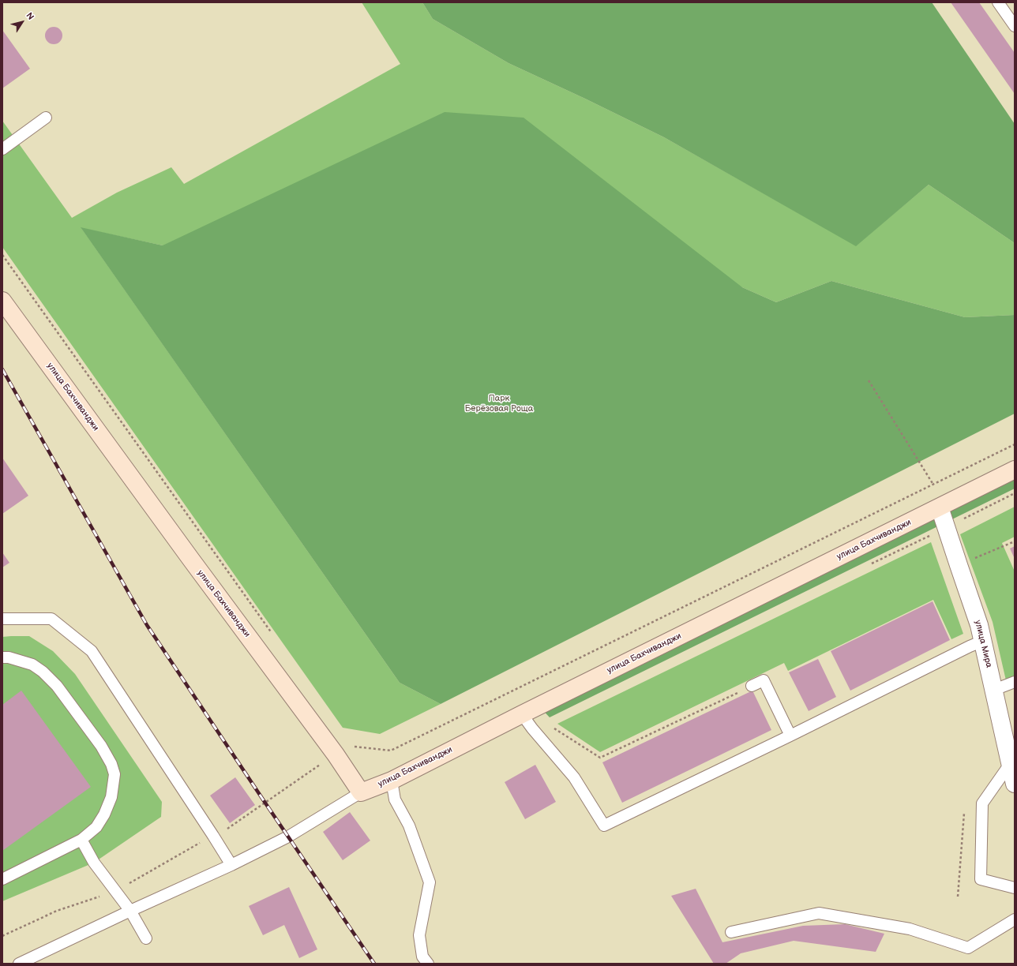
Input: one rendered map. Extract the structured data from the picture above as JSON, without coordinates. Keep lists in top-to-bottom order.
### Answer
{
  "streets": {
    "main road": ["улица Бахчиванджи"],
    "street": ["улица Мира"]
  },
  "crossings": [
    ["улица Бахчиванджи", "улица Мира"]
  ],
  "parks": ["Парк Берёзовая Роща"],
  "north": "top right"
}
